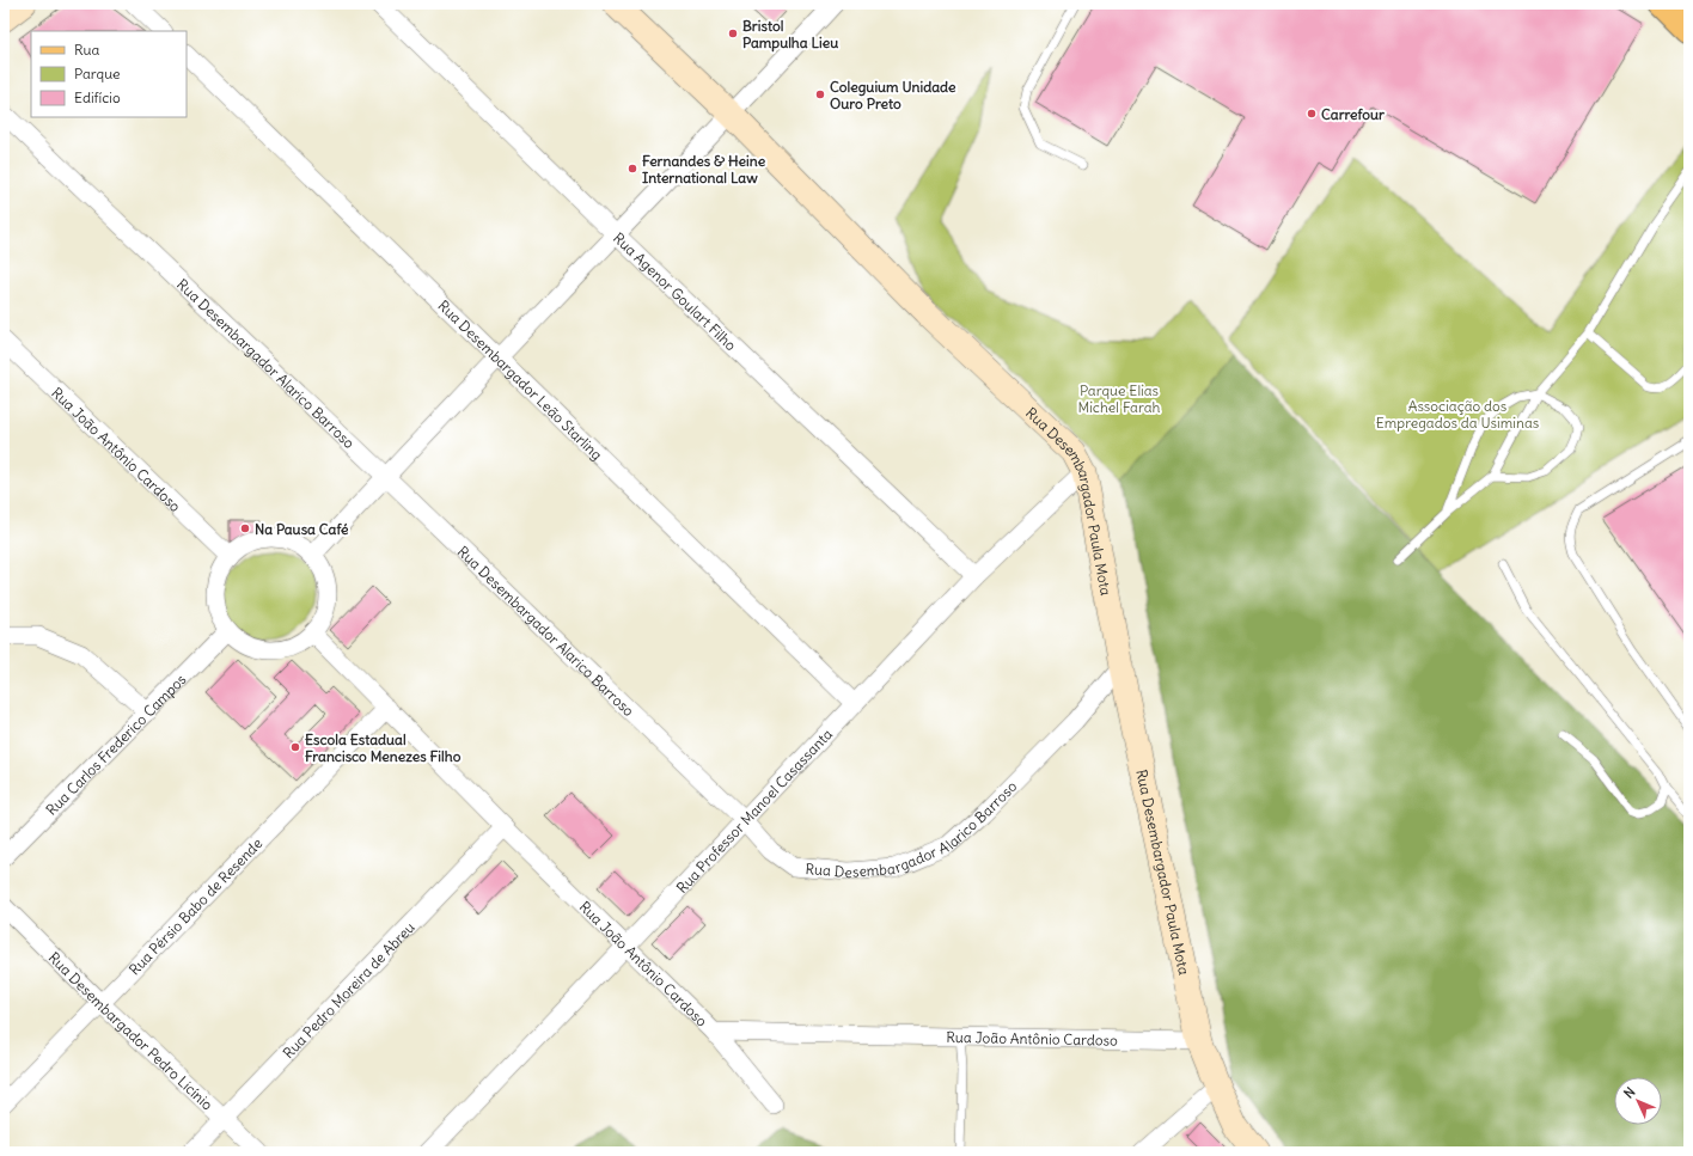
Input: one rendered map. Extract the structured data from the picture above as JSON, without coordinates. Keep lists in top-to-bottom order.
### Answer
{
  "streets": {
    "street": [
      "Rua Agenor Goulart Filho",
      "Rua Desembargador Alarico Barroso",
      "Rua Desembargador Leão Starling",
      "Rua João Antônio Cardoso",
      "Rua Desembargador Paula Mota",
      "Rua Carlos Frederico Campos",
      "Rua Professor Manoel Casassanta",
      "Rua Pérsio Babo de Resende",
      "Rua Pedro Moreira de Abreu",
      "Rua Desembargador Pedro Licínio"
    ]
  },
  "crossings": [
    ["Rua Agenor Goulart Filho", "Rua Professor Manoel Casassanta"],
    ["Rua Desembargador Alarico Barroso", "Rua Desembargador Paula Mota"],
    ["Rua Desembargador Alarico Barroso", "Rua Professor Manoel Casassanta"],
    ["Rua Desembargador Leão Starling", "Rua Professor Manoel Casassanta"],
    ["Rua João Antônio Cardoso", "Rua Desembargador Paula Mota"],
    ["Rua João Antônio Cardoso", "Rua Carlos Frederico Campos"],
    ["Rua João Antônio Cardoso", "Rua Professor Manoel Casassanta"],
    ["Rua João Antônio Cardoso", "Rua Pérsio Babo de Resende"],
    ["Rua João Antônio Cardoso", "Rua Pedro Moreira de Abreu"],
    ["Rua Desembargador Paula Mota", "Rua Professor Manoel Casassanta"],
    ["Rua Pérsio Babo de Resende", "Rua Desembargador Pedro Licínio"],
    ["Rua Pedro Moreira de Abreu", "Rua Desembargador Pedro Licínio"]
  ],
  "parks": ["Parque Elias Michel Farah", "Associação dos Empregados da Usiminas"],
  "places": [
    "Bristol Pampulha Lieu",
    "Coleguium Unidade Ouro Preto",
    "Carrefour",
    "Fernandes & Heine International Law",
    "Na Pausa Café",
    "Escola Estadual Francisco Menezes Filho"
  ],
  "legend": ["Rua", "Parque", "Edifício"],
  "north": "top left"
}
